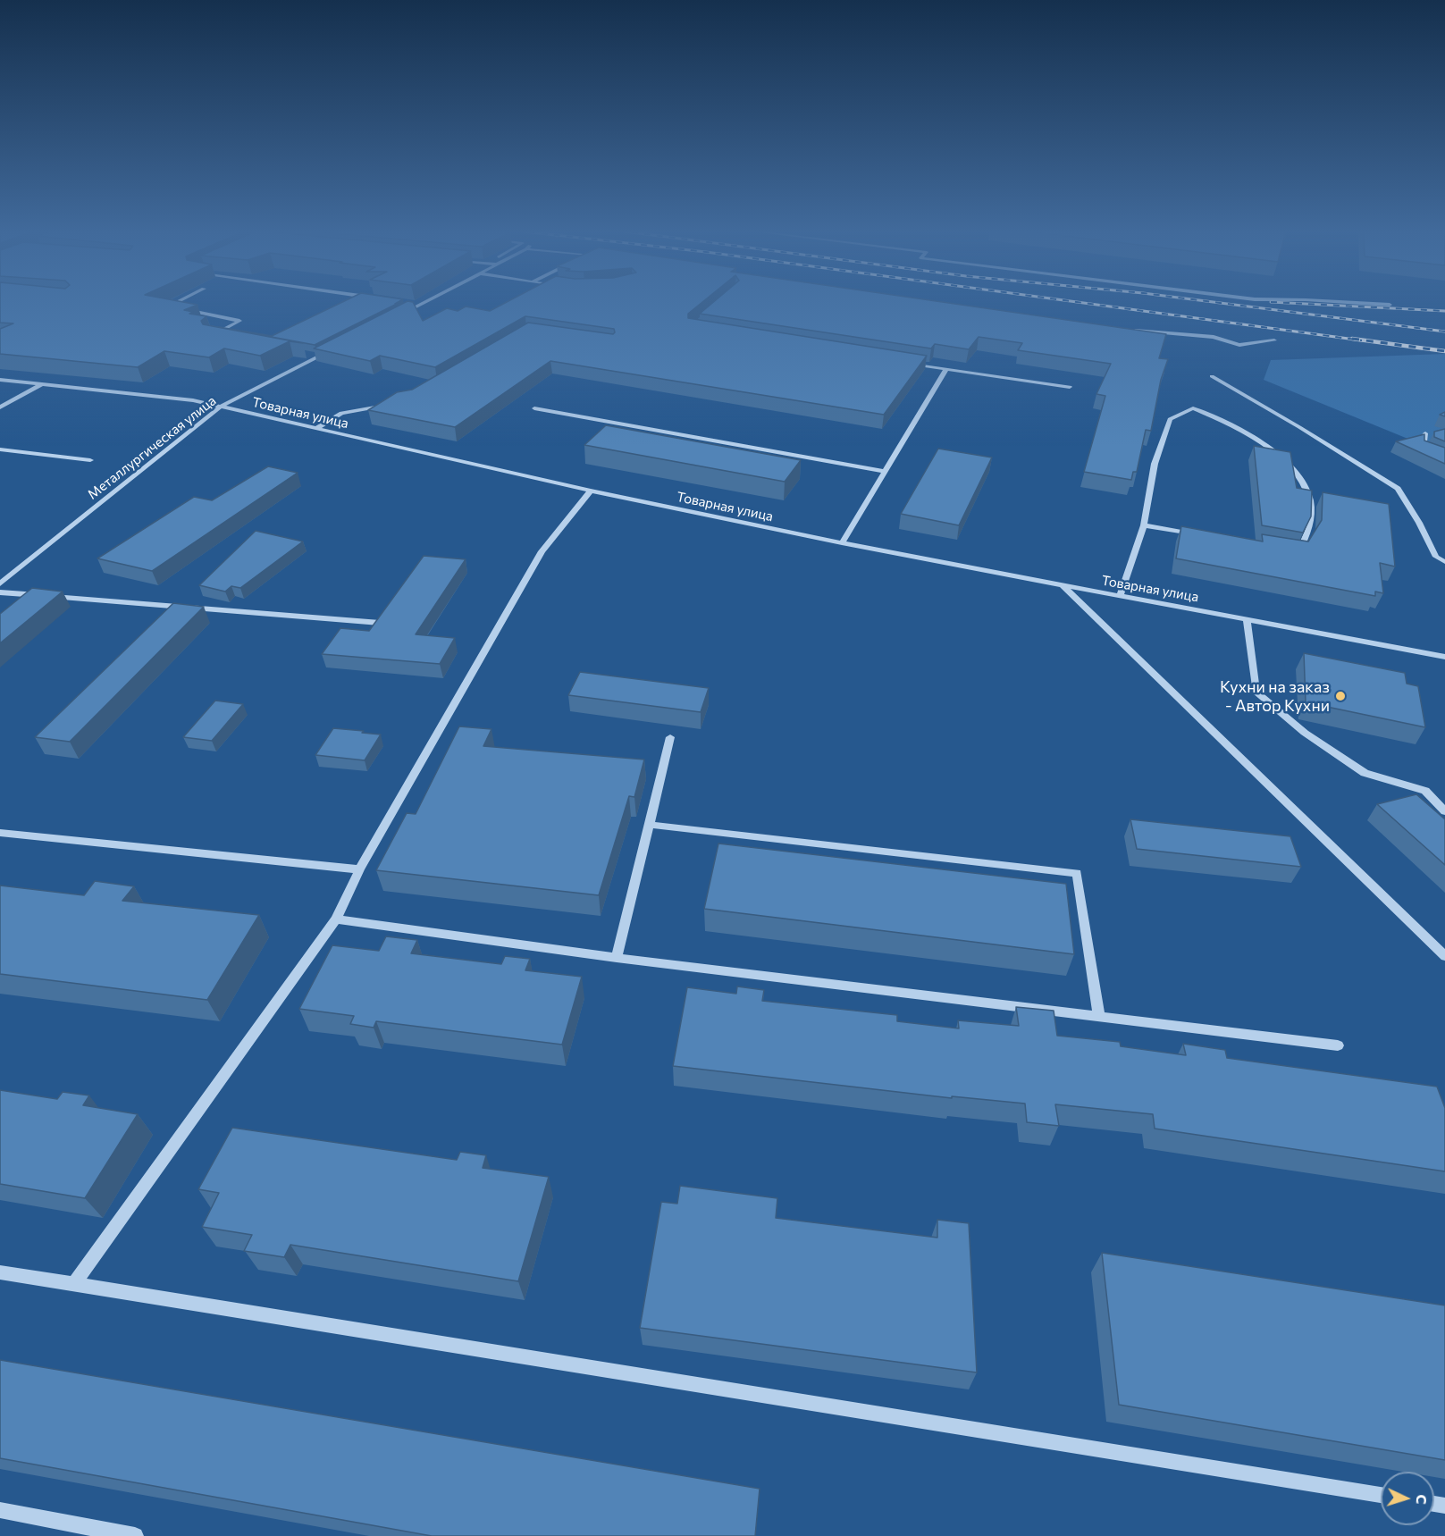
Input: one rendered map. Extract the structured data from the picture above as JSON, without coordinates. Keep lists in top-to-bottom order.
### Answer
{
  "streets": {
    "street": ["Товарная улица", "Металлургическая улица"]
  },
  "crossings": [
    ["Товарная улица", "Металлургическая улица"]
  ],
  "places": ["Кухни на заказ - Автор Кухни"],
  "north": "right"
}
